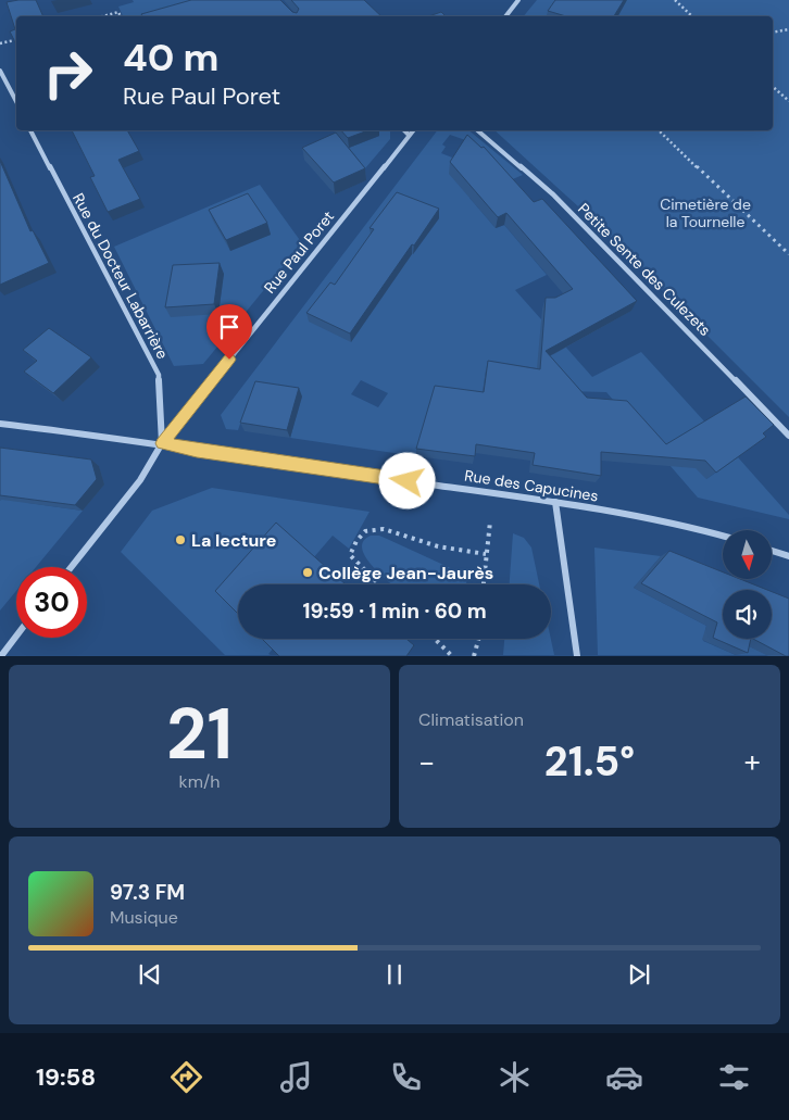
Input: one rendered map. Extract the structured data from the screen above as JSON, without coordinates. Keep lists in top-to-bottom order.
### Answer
{
  "streets": {
    "street": [
      "Rue Paul Poret",
      "Petite Sente des Culezets",
      "Rue du Docteur Labarrière",
      "Rue des Capucines"
    ]
  },
  "crossings": [
    ["Rue Paul Poret", "Rue du Docteur Labarrière"],
    ["Rue Paul Poret", "Rue des Capucines"],
    ["Rue du Docteur Labarrière", "Rue des Capucines"]
  ],
  "parks": ["Cimetière de la Tournelle"],
  "places": ["La lecture", "Collège Jean-Jaurès"],
  "north": "bottom",
  "page": {
    "turn": ["40 m", "Rue Paul Poret"],
    "limit": "30",
    "trip": "19:59 · 1 min · 60 m",
    "tile": [
      ["21", "km/h"],
      "Climatisation"
    ],
    "heat": ["−", "21.5°", "+"],
    "song": ["97.3 FM", "Musique"],
    "tabs": "19:58"
  }
}
